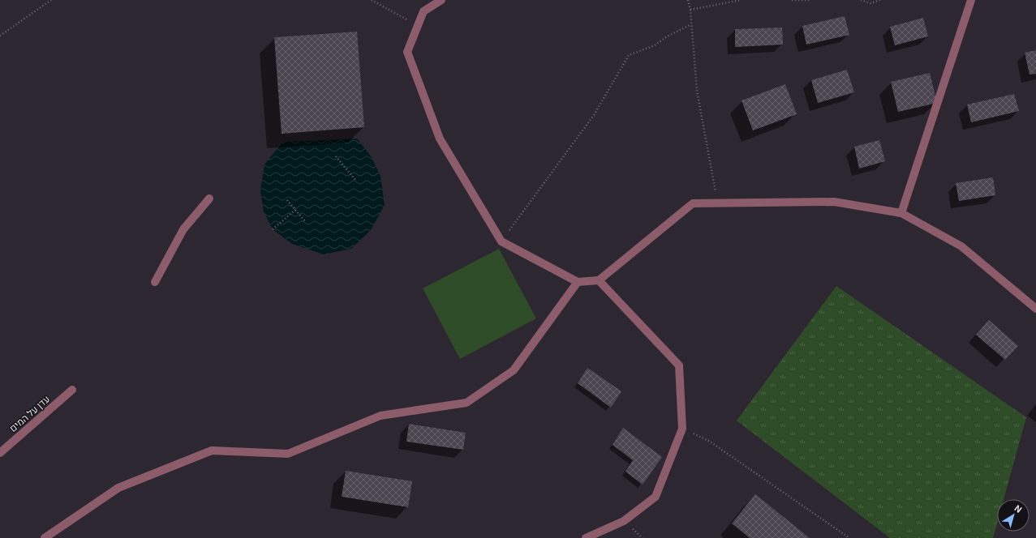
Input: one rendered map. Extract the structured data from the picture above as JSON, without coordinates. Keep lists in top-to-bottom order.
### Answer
{
  "streets": {
    "street": ["עדן על המים"]
  },
  "north": "top right"
}
